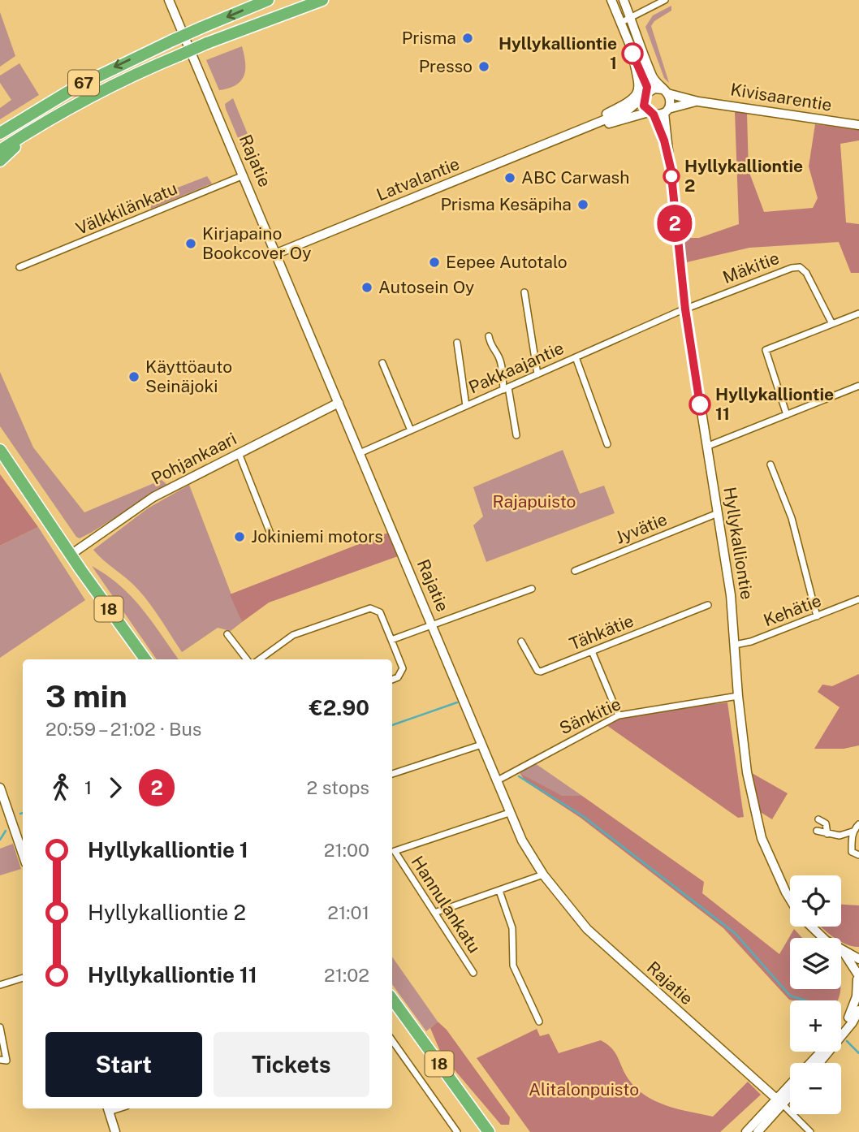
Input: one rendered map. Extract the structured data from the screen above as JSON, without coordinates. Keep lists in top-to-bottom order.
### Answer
{
  "streets": {
    "highway": ["67", "18"],
    "street": [
      "Kivisaarentie",
      "Rajatie",
      "Latvalantie",
      "Välkkilänkatu",
      "Mäkitie",
      "Pakkaajantie",
      "Pohjankaari",
      "Jyvätie",
      "Hyllykalliontie",
      "Kehätie",
      "Tähkätie",
      "Sänkitie",
      "Hannulankatu"
    ]
  },
  "crossings": [
    ["Kivisaarentie", "Latvalantie"],
    ["Kivisaarentie", "Hyllykalliontie"],
    ["Rajatie", "Latvalantie"],
    ["Rajatie", "Välkkilänkatu"],
    ["Rajatie", "Pakkaajantie"],
    ["Rajatie", "Pohjankaari"],
    ["Rajatie", "Hyllykalliontie"],
    ["Rajatie", "Sänkitie"],
    ["Rajatie", "Hannulankatu"],
    ["Latvalantie", "Hyllykalliontie"],
    ["Mäkitie", "Pakkaajantie"],
    ["Mäkitie", "Hyllykalliontie"],
    ["Pakkaajantie", "Hyllykalliontie"],
    ["Pohjankaari", "18"],
    ["Jyvätie", "Hyllykalliontie"],
    ["Hyllykalliontie", "Kehätie"],
    ["Hyllykalliontie", "Sänkitie"]
  ],
  "parks": ["Rajapuisto", "Alitalonpuisto"],
  "places": [
    "Prisma",
    "Hyllykalliontie 1",
    "Presso",
    "Hyllykalliontie 2",
    "ABC Carwash",
    "Prisma Kesäpiha",
    "Kirjapaino Bookcover Oy",
    "Eepee Autotalo",
    "Autosein Oy",
    "Käyttöauto Seinäjoki",
    "Hyllykalliontie 11",
    "Jokiniemi motors"
  ],
  "lines": ["bus line 2"],
  "page": {
    "on_map": "2",
    "heading": ["3 min", "20:59 – 21:02 · Bus", "€2.90"],
    "legs": ["1", "2", "2 stops"],
    "list": [
      {
        "name": "Hyllykalliontie 1",
        "value": "21:00"
      },
      {
        "name": "Hyllykalliontie 2",
        "value": "21:01"
      },
      {
        "name": "Hyllykalliontie 11",
        "value": "21:02"
      }
    ],
    "map_buttons": ["+", "−"],
    "buttons": ["Start", "Tickets"]
  }
}
